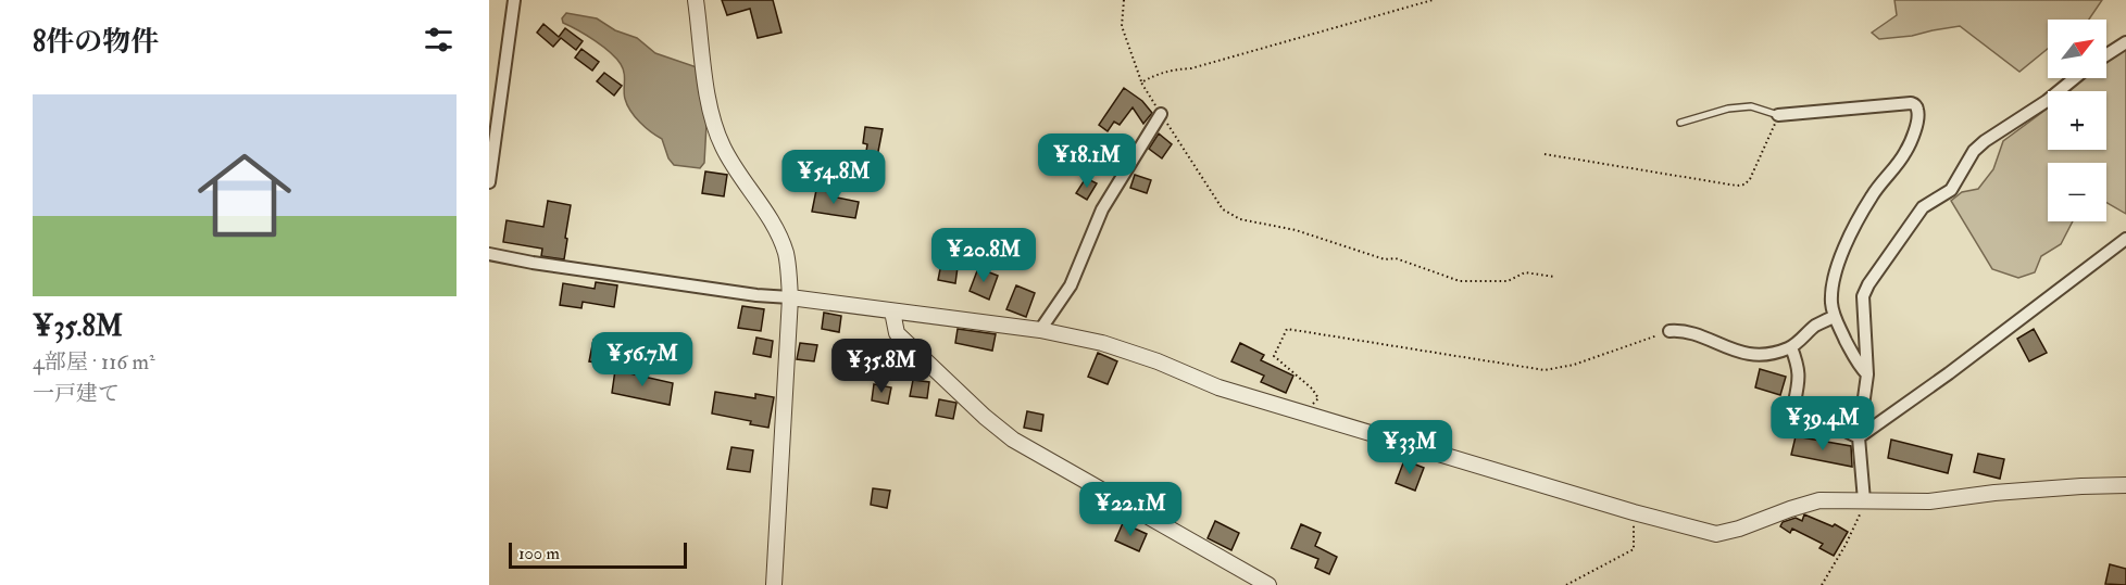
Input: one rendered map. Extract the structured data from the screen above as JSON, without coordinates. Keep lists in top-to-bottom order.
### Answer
{
  "scale_bar": "100 m",
  "north": "top right",
  "page": {
    "heading": "8件の物件",
    "map_buttons": ["+", "−"],
    "list": [
      {
        "name": "¥35.8M",
        "note": "4部屋 · 116 m² · 一戸建て"
      }
    ],
    "price": [
      "¥18.1M",
      "¥54.8M",
      "¥20.8M",
      "¥56.7M",
      "¥35.8M",
      "¥39.4M",
      "¥33M",
      "¥22.1M"
    ],
    "scale": "100 m"
  }
}
